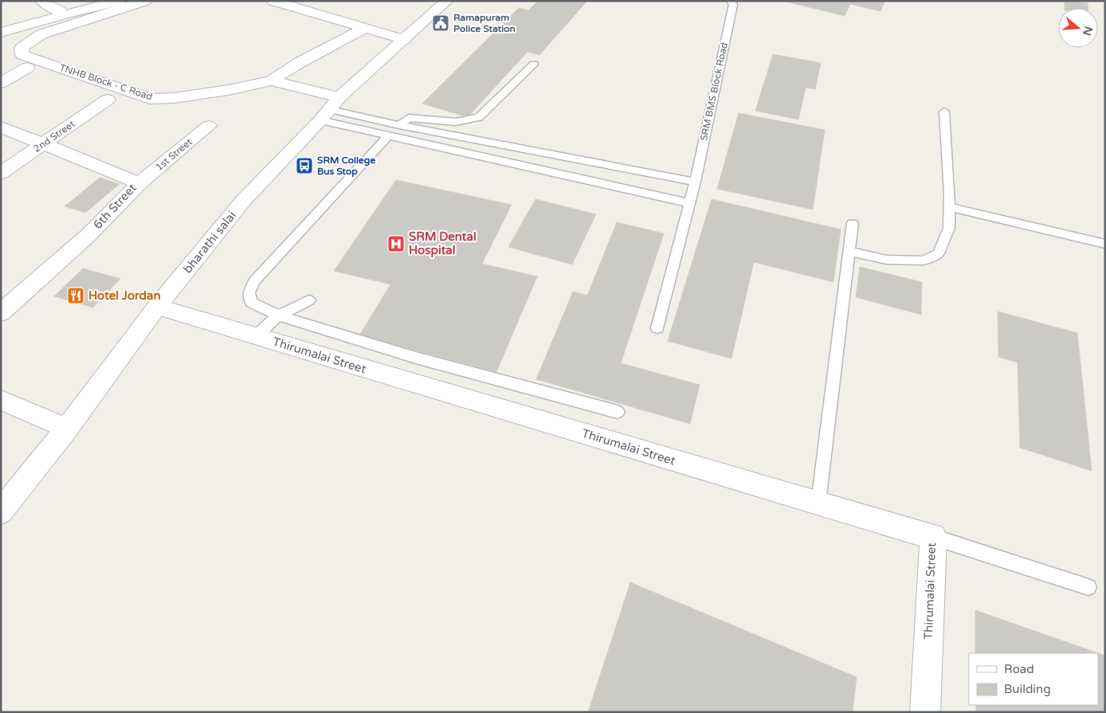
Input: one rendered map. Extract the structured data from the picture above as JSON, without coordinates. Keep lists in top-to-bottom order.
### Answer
{
  "streets": {
    "street": [
      "TNHB Block - C Road",
      "2nd Street",
      "1st Street",
      "6th Street",
      "bharathi salai",
      "Thirumalai Street"
    ],
    "lane": ["SRM BMS Block Road"]
  },
  "crossings": [
    ["2nd Street", "6th Street"],
    ["1st Street", "6th Street"],
    ["bharathi salai", "Thirumalai Street"]
  ],
  "places": {
    "public building": ["Ramapuram Police Station"],
    "bus stop": ["SRM College Bus Stop"],
    "hospital": ["SRM Dental Hospital"],
    "restaurant": ["Hotel Jordan"]
  },
  "legend": ["Road", "Building"],
  "north": "right"
}
